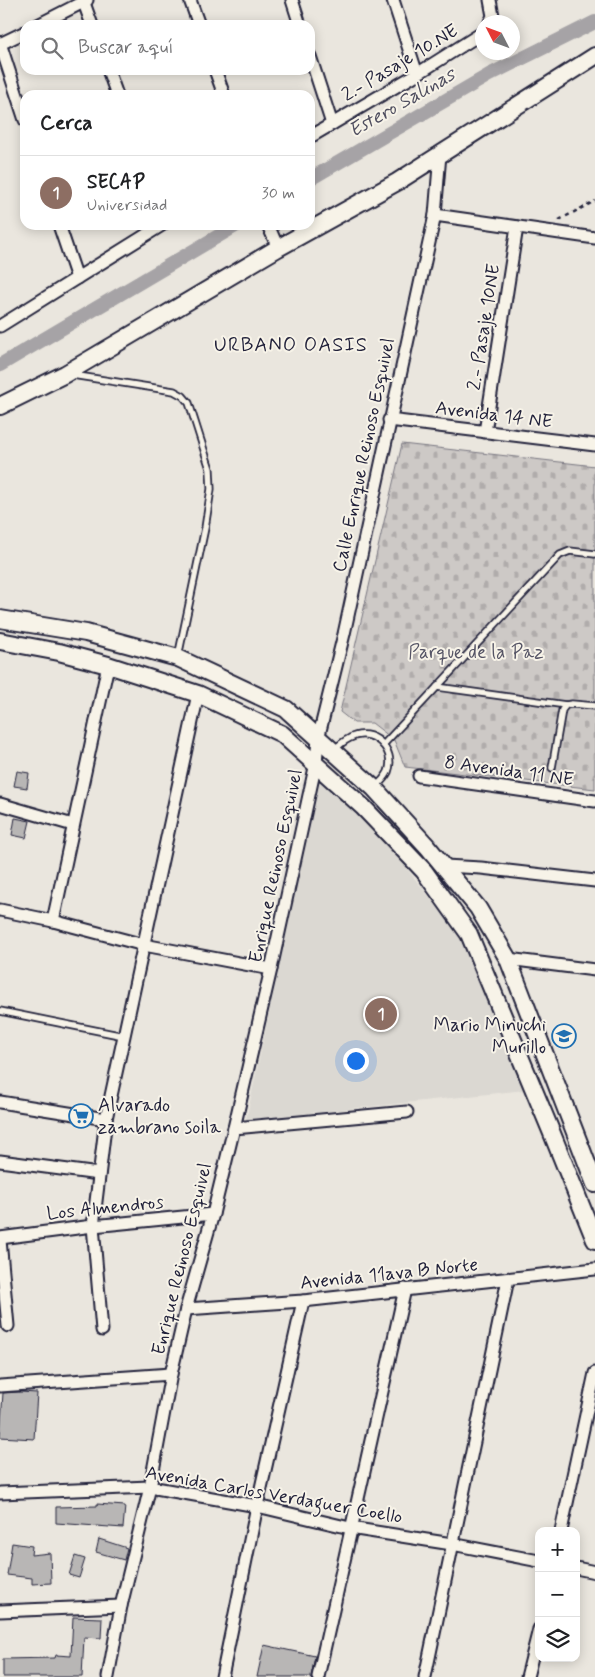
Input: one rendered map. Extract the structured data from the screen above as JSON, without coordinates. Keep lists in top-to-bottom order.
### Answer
{
  "streets": {
    "street": [
      "2.- Pasaje 10.NE",
      "2.- Pasaje 10NE",
      "Avenida 14 NE",
      "Calle Enrique Reinoso Esquivel",
      "8 Avenida 11 NE",
      "Enrique Reinoso Esquivel",
      "Los Almendros",
      "Avenida 11ava B Norte",
      "Avenida Carlos Verdaguer Coello"
    ]
  },
  "crossings": [
    ["2.- Pasaje 10NE", "Avenida 14 NE"],
    ["Avenida 14 NE", "Calle Enrique Reinoso Esquivel"],
    ["Calle Enrique Reinoso Esquivel", "Enrique Reinoso Esquivel"],
    ["Enrique Reinoso Esquivel", "Los Almendros"],
    ["Enrique Reinoso Esquivel", "Avenida 11ava B Norte"],
    ["Enrique Reinoso Esquivel", "Avenida Carlos Verdaguer Coello"]
  ],
  "districts": ["URBANO OASIS"],
  "water": ["Estero Salinas"],
  "parks": ["Parque de la Paz"],
  "places": {
    "school or university": ["Mario Minuchi Murillo"],
    "supermarket": ["Alvarado zambrano soila"]
  },
  "north": "top left",
  "page": {
    "search": "Buscar aquí",
    "heading": "Cerca",
    "list": [
      {
        "mark": "1",
        "name": "SECAP",
        "note": "Universidad",
        "value": "30 m"
      }
    ],
    "pins": "1",
    "map_buttons": ["+", "−"]
  }
}
